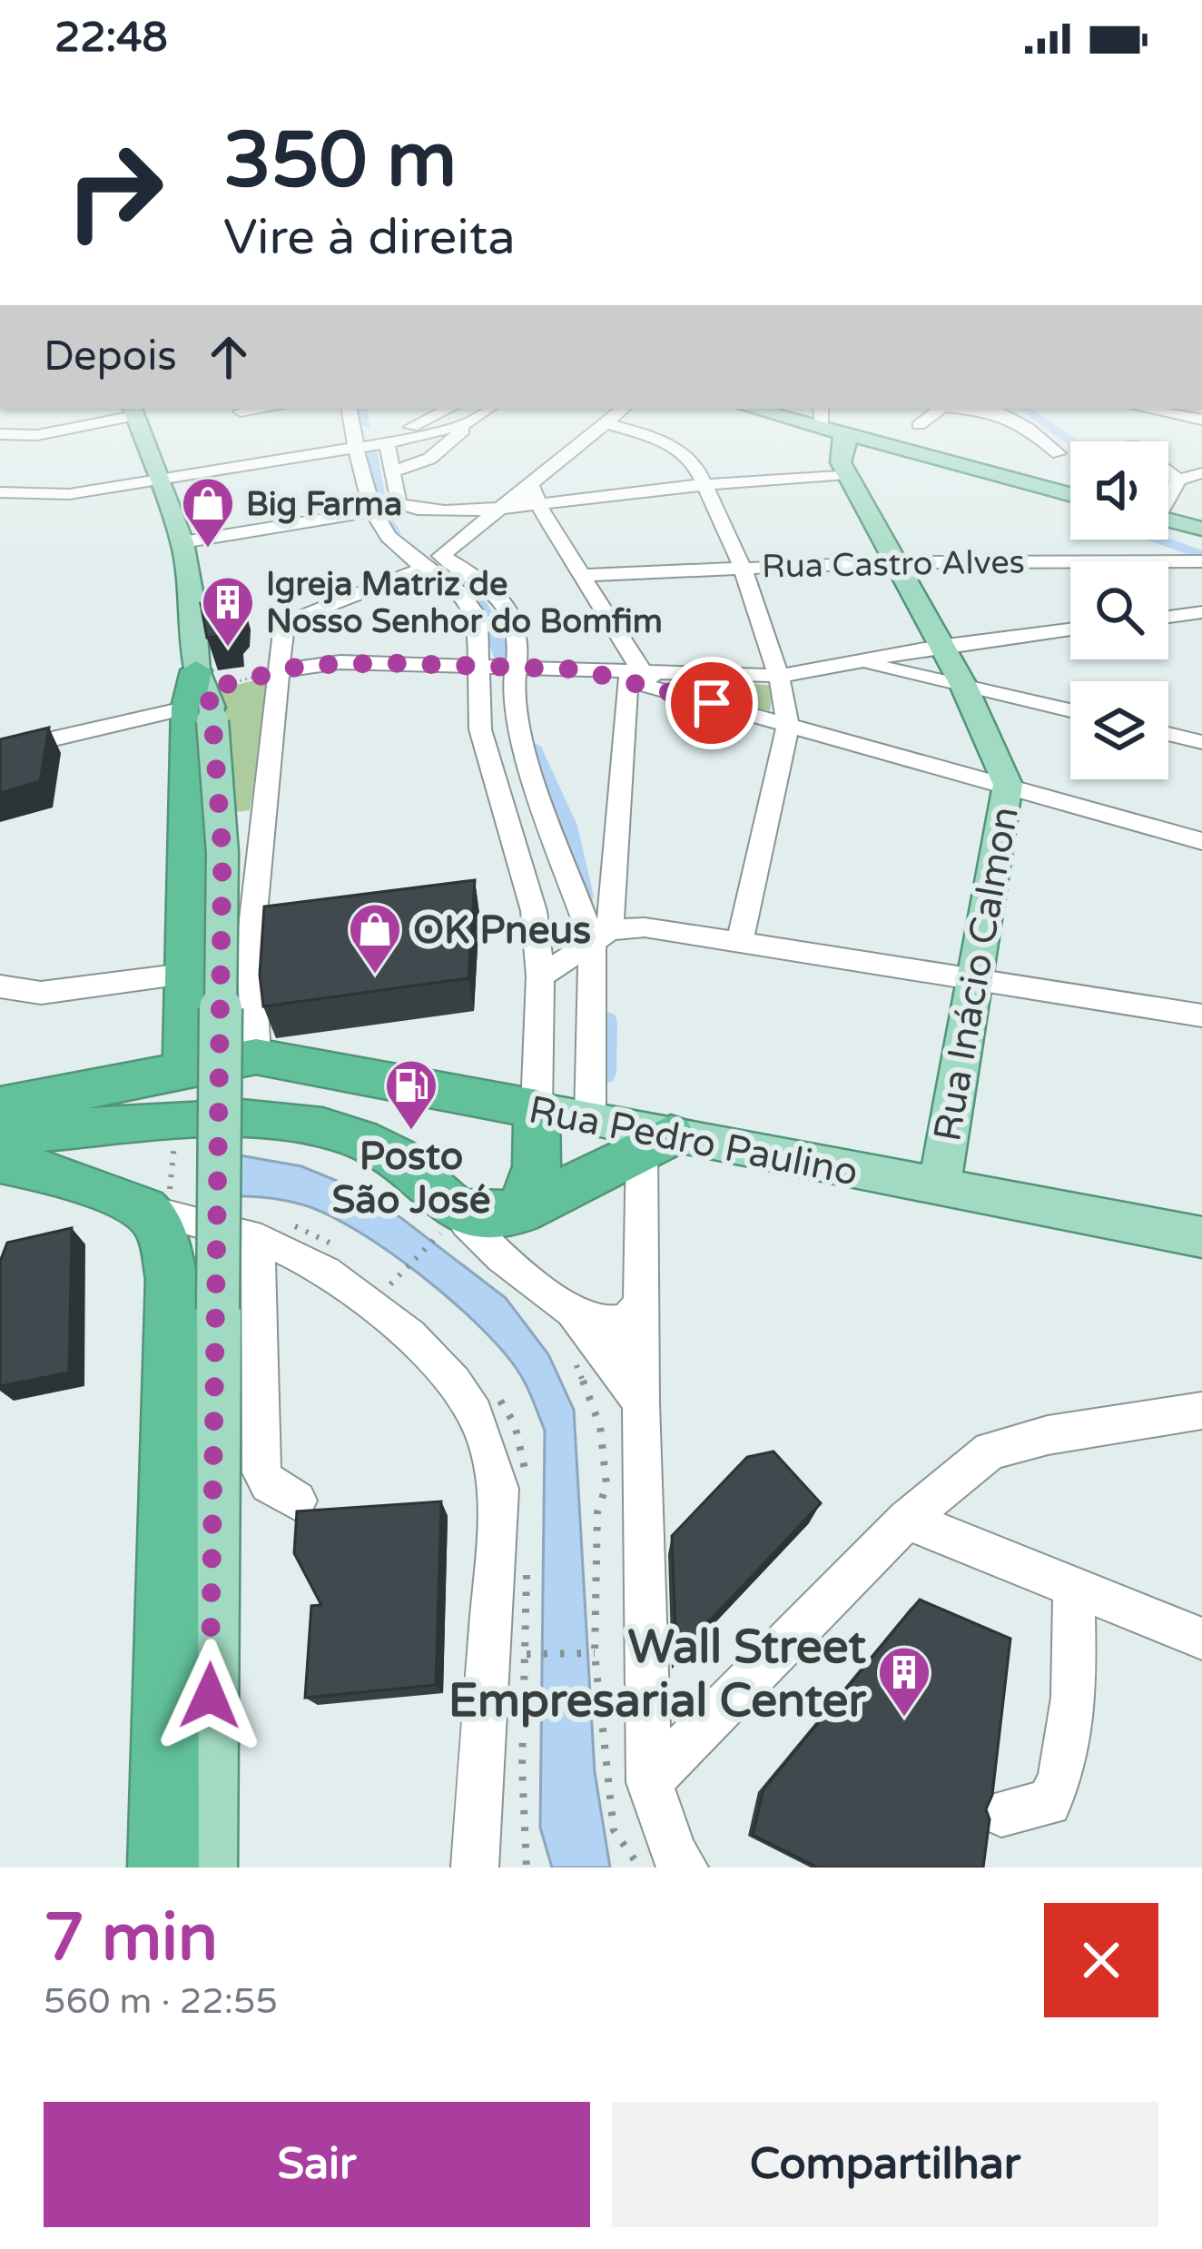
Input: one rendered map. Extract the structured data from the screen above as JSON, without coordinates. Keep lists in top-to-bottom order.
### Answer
{
  "streets": {
    "highway": ["Rua Pedro Paulino"],
    "main road": ["Rua Inácio Calmon"],
    "street": ["Rua Castro Alves"]
  },
  "crossings": [
    ["Rua Castro Alves", "Rua Inácio Calmon"],
    ["Rua Inácio Calmon", "Rua Pedro Paulino"]
  ],
  "places": {
    "shop": ["Big Farma", "OK Pneus"],
    "building": ["Igreja Matriz de Nosso Senhor do Bomfim", "Wall Street Empresarial Center"],
    "fuel station": ["Posto São José"]
  },
  "page": {
    "status": "22:48",
    "turn": ["350 m", "Vire à direita"],
    "then": "Depois",
    "heading": ["7 min", "560 m · 22:55"],
    "buttons": ["Sair", "Compartilhar"]
  }
}
